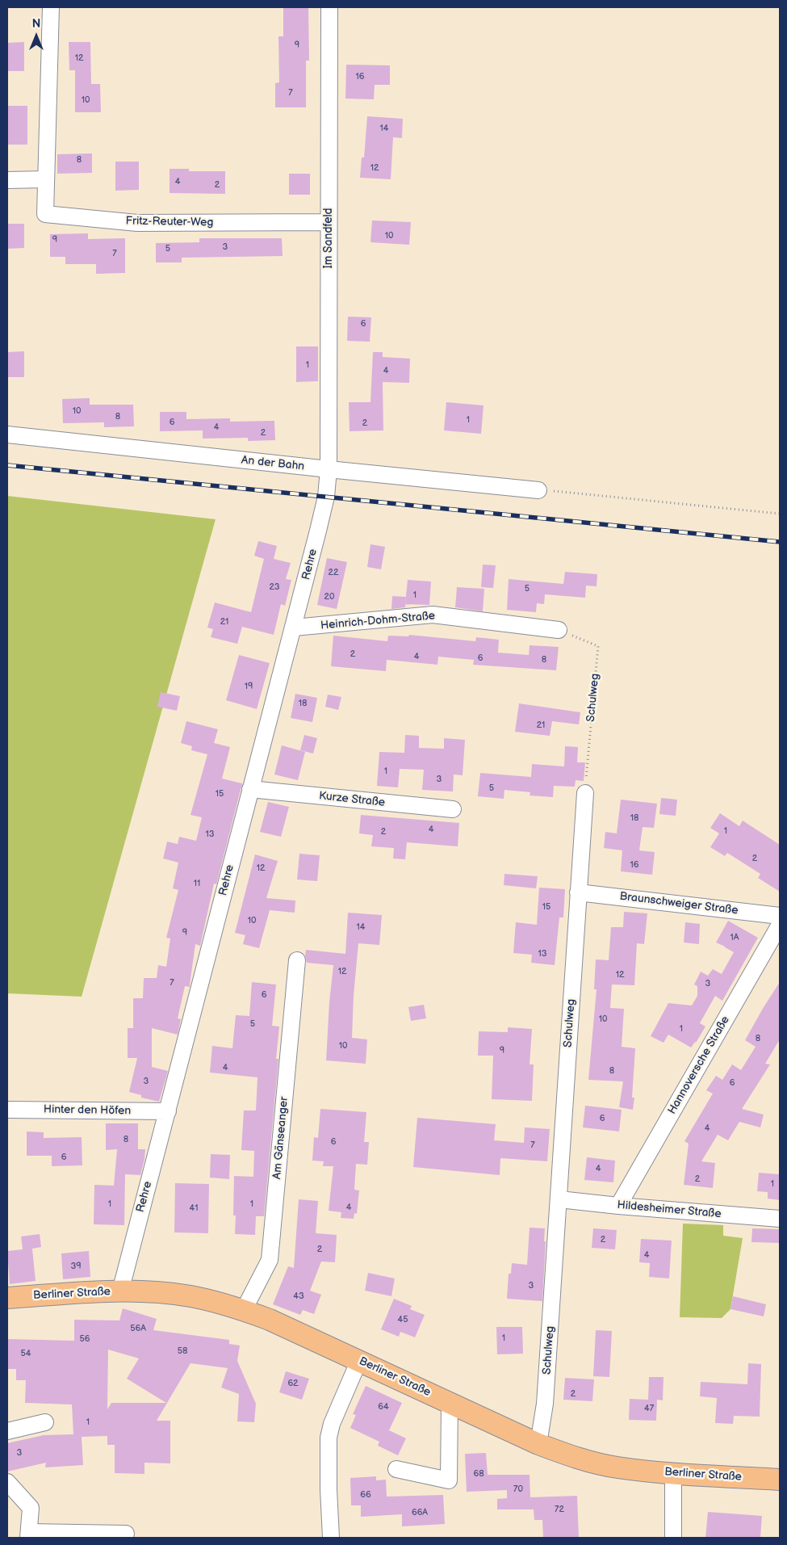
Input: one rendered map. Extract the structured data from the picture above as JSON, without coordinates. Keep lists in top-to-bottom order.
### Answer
{
  "streets": {
    "main road": ["Berliner Straße"],
    "street": [
      "Fritz-Reuter-Weg",
      "Im Sandfeld",
      "An der Bahn",
      "Rehre",
      "Heinrich-Dohm-Straße",
      "Schulweg",
      "Kurze Straße",
      "Braunschweiger Straße",
      "Hannoversche Straße",
      "Hinter den Höfen",
      "Am Gänseanger",
      "Hildesheimer Straße"
    ]
  },
  "crossings": [
    ["Fritz-Reuter-Weg", "Im Sandfeld"],
    ["Im Sandfeld", "An der Bahn"],
    ["Im Sandfeld", "Rehre"],
    ["An der Bahn", "Rehre"],
    ["Rehre", "Heinrich-Dohm-Straße"],
    ["Rehre", "Kurze Straße"],
    ["Rehre", "Hinter den Höfen"],
    ["Rehre", "Berliner Straße"],
    ["Heinrich-Dohm-Straße", "Schulweg"],
    ["Schulweg", "Braunschweiger Straße"],
    ["Schulweg", "Hildesheimer Straße"],
    ["Schulweg", "Berliner Straße"],
    ["Hannoversche Straße", "Hildesheimer Straße"],
    ["Am Gänseanger", "Berliner Straße"]
  ],
  "house_numbers": [
    "9",
    "12",
    "16",
    "7",
    "10",
    "14",
    "8",
    "12",
    "4",
    "2",
    "10",
    "9",
    "3",
    "5",
    "7",
    "6",
    "1",
    "4",
    "10",
    "8",
    "1",
    "6",
    "2",
    "4",
    "2",
    "22",
    "23",
    "5",
    "1",
    "20",
    "21",
    "2",
    "4",
    "6",
    "8",
    "19",
    "18",
    "21",
    "1",
    "3",
    "5",
    "15",
    "18",
    "4",
    "1",
    "2",
    "13",
    "2",
    "16",
    "12",
    "11",
    "15",
    "10",
    "14",
    "9",
    "1A",
    "13",
    "12",
    "12",
    "7",
    "3",
    "6",
    "10",
    "5",
    "1",
    "8",
    "10",
    "9",
    "4",
    "8",
    "3",
    "6",
    "6",
    "4",
    "8",
    "6",
    "7",
    "6",
    "4",
    "2",
    "1",
    "1",
    "1",
    "4",
    "41",
    "2",
    "2",
    "4",
    "39",
    "3",
    "43",
    "45",
    "56A",
    "1",
    "56",
    "58",
    "54",
    "62",
    "2",
    "64",
    "47",
    "1",
    "3",
    "68",
    "70",
    "66",
    "72",
    "66A"
  ],
  "north": "top"
}
